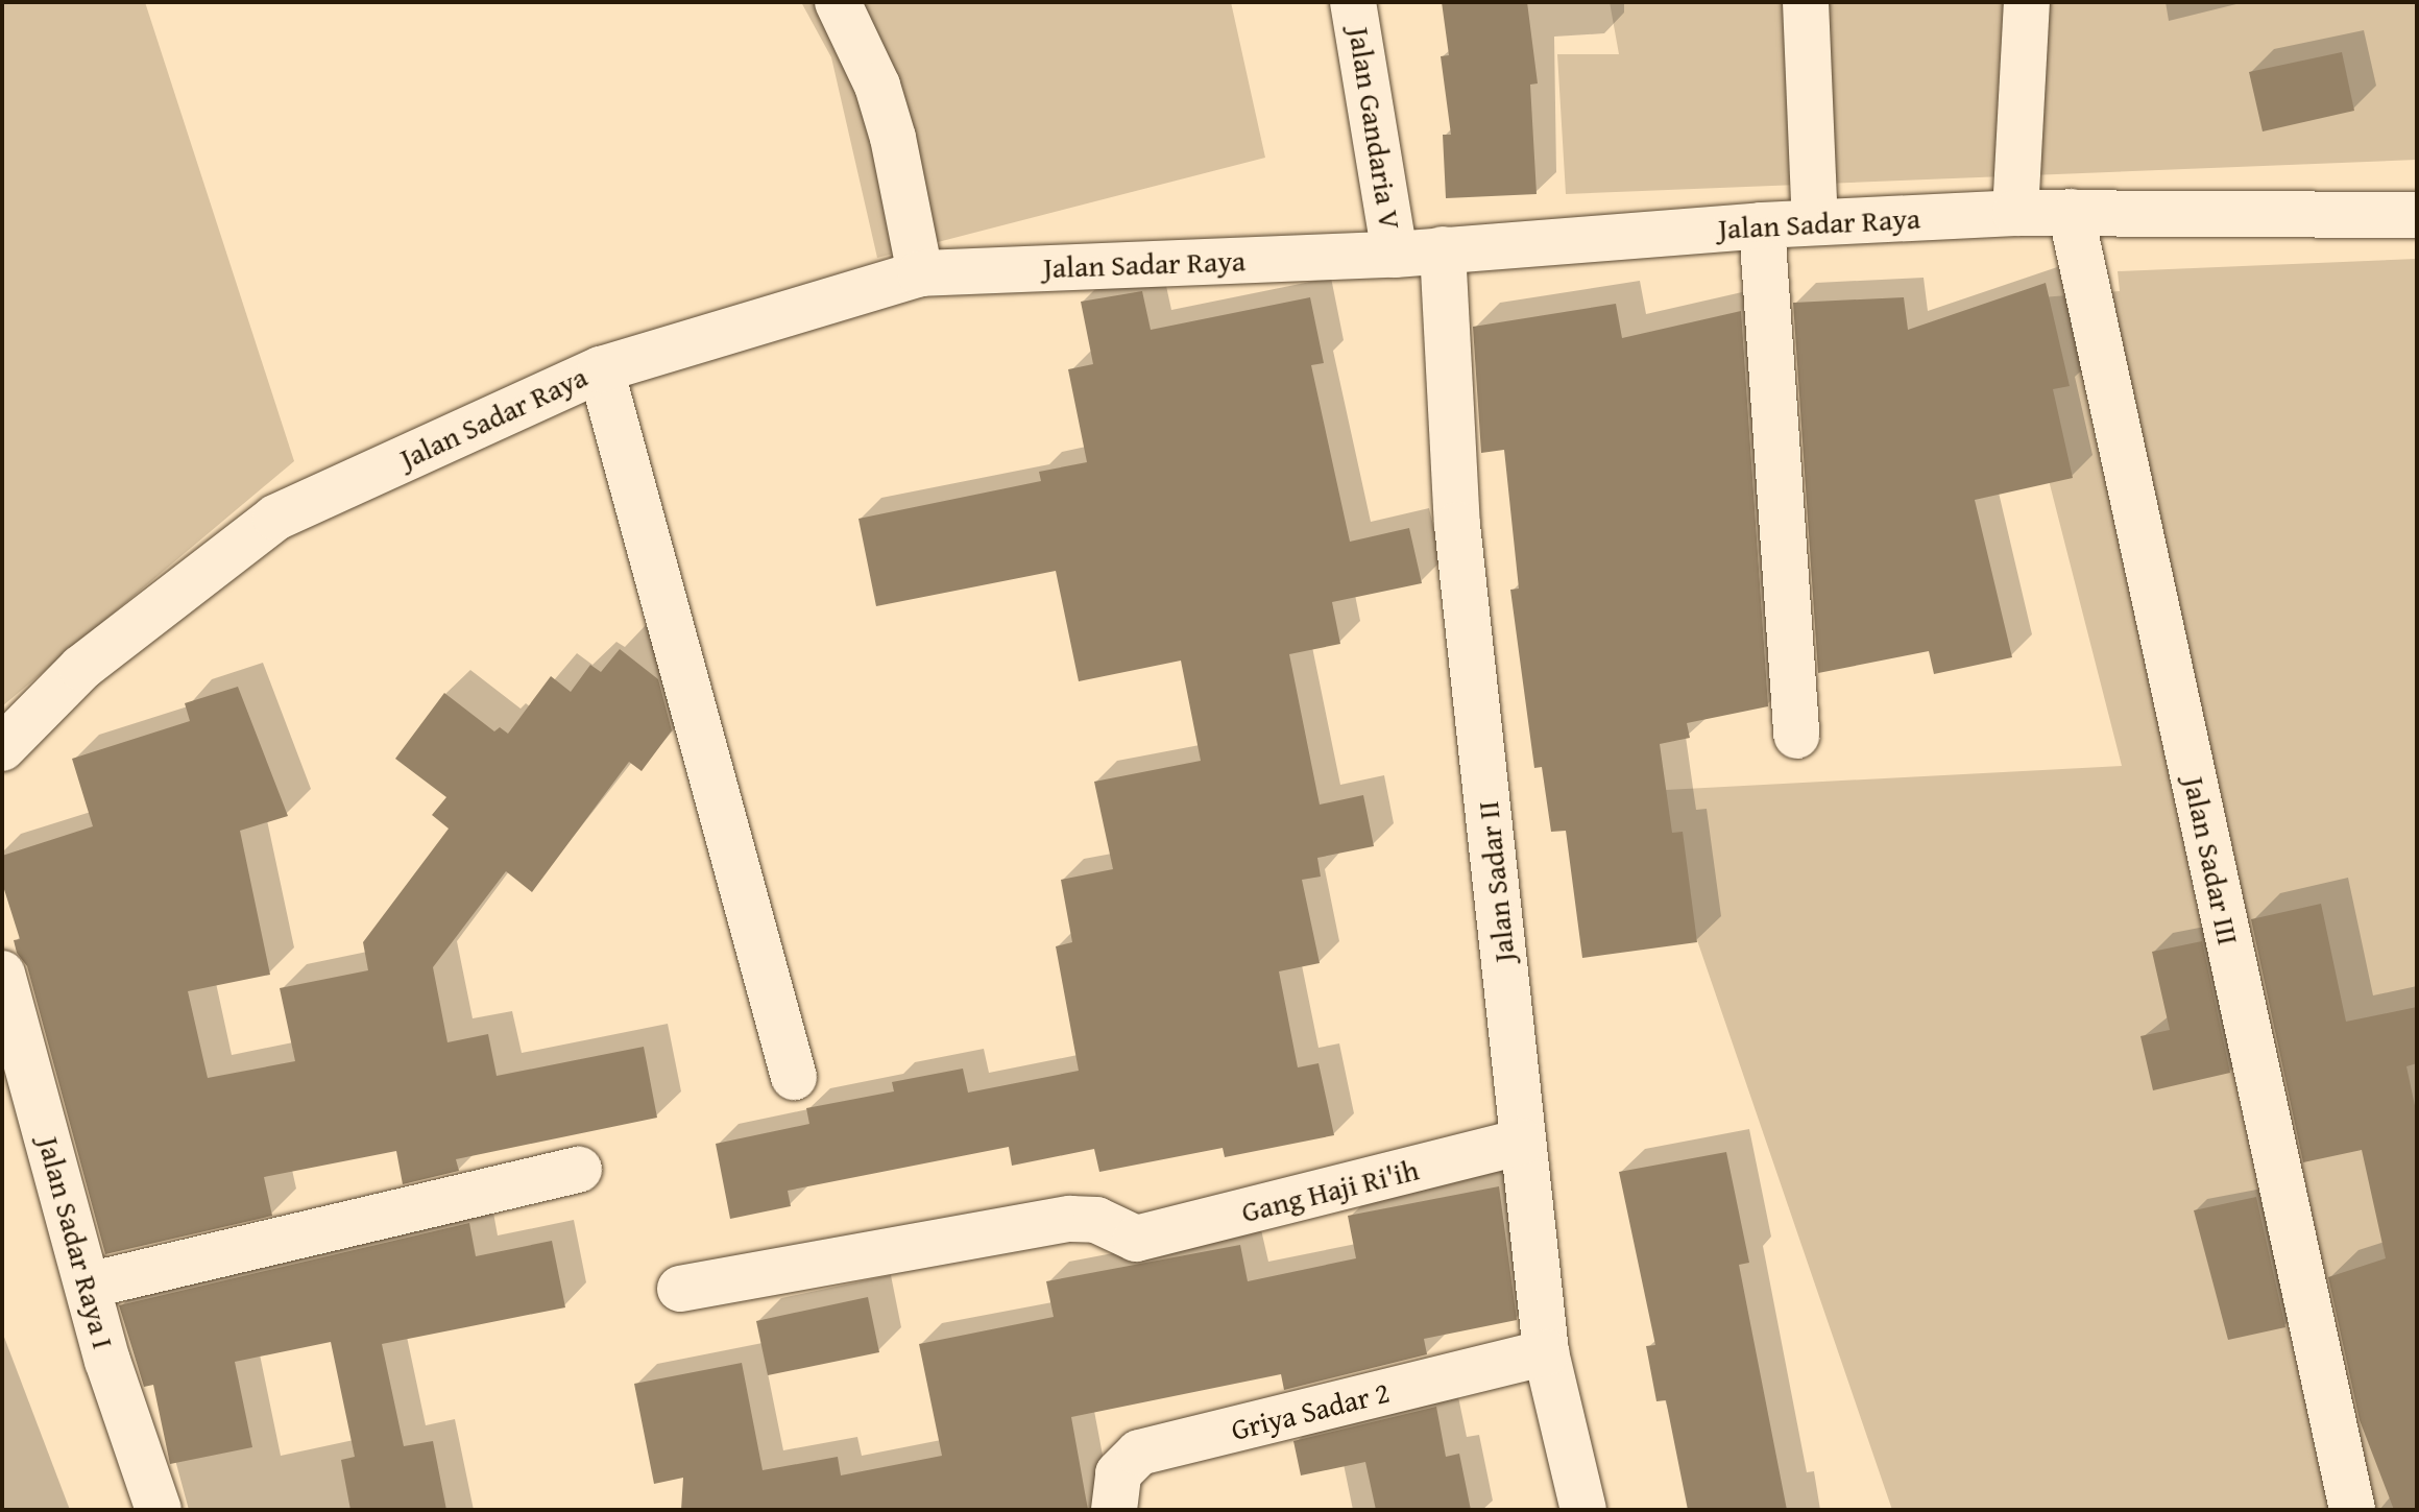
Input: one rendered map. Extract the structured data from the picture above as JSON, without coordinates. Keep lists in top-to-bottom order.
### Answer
{
  "streets": {
    "street": [
      "Jalan Gandaria V",
      "Jalan Sadar Raya",
      "Jalan Sadar III",
      "Jalan Sadar II",
      "Gang Haji Ri'ih",
      "Jalan Sadar Raya I",
      "Griya Sadar 2"
    ]
  },
  "crossings": [
    ["Jalan Gandaria V", "Jalan Sadar Raya"],
    ["Jalan Sadar Raya", "Jalan Sadar III"],
    ["Jalan Sadar Raya", "Jalan Sadar II"],
    ["Jalan Sadar II", "Gang Haji Ri'ih"],
    ["Jalan Sadar II", "Griya Sadar 2"]
  ]
}
